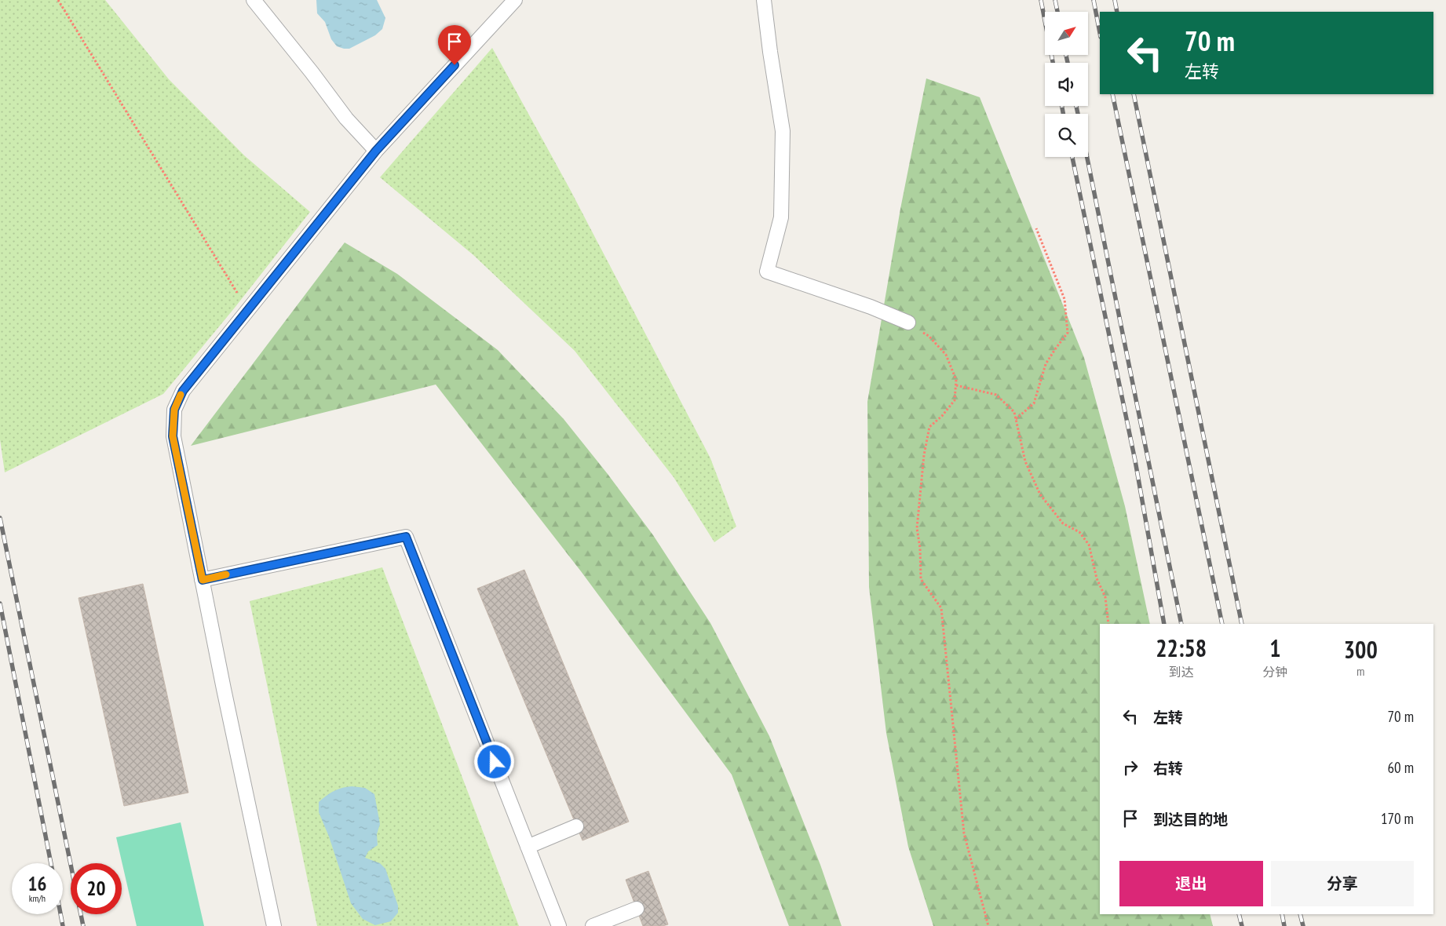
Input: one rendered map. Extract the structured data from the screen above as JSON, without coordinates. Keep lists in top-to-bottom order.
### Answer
{
  "north": "top right",
  "page": {
    "turn": ["70 m", "左转"],
    "eta": [
      "22:58",
      "到达",
      "1",
      "分钟",
      "300",
      "m"
    ],
    "list": [
      {
        "name": "左转",
        "value": "70 m"
      },
      {
        "name": "右转",
        "value": "60 m"
      },
      {
        "name": "到达目的地",
        "value": "170 m"
      }
    ],
    "buttons": ["退出", "分享"],
    "speed": "16 km/h",
    "limit": "20"
  }
}
